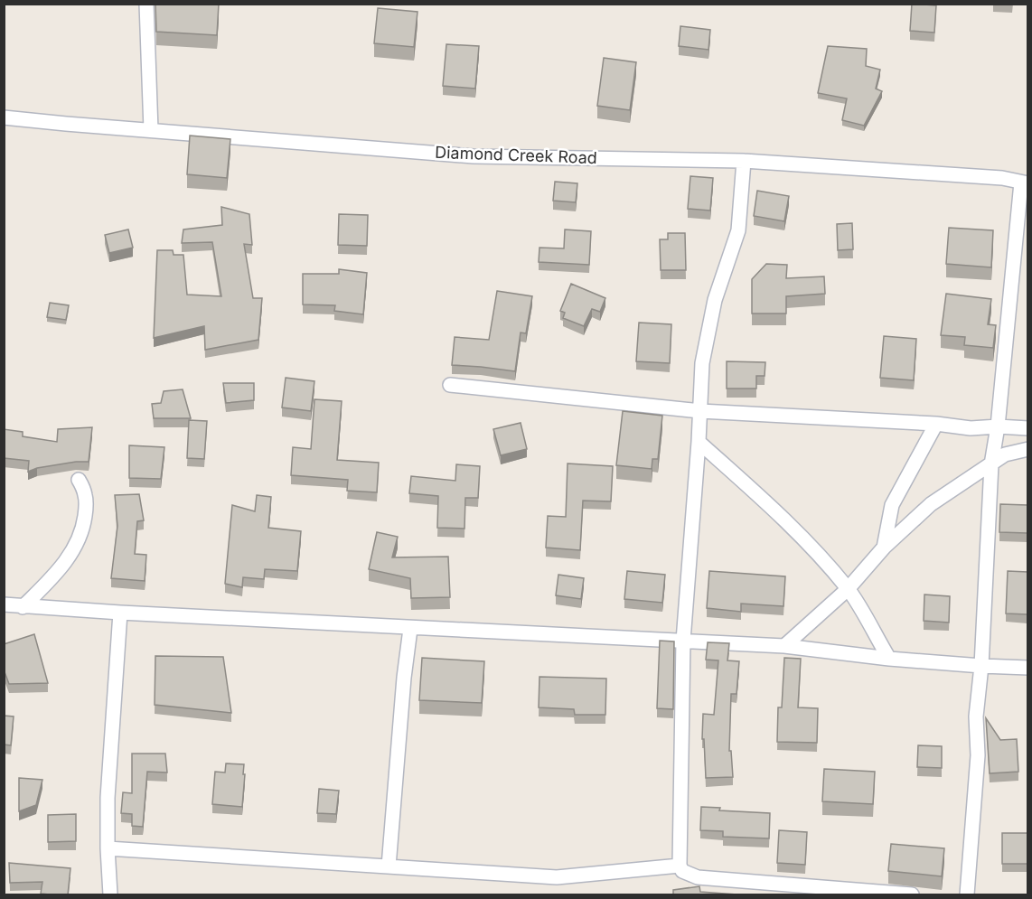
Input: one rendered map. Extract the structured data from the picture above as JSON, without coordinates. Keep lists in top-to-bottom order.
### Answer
{
  "streets": {
    "street": ["Diamond Creek Road"]
  }
}
